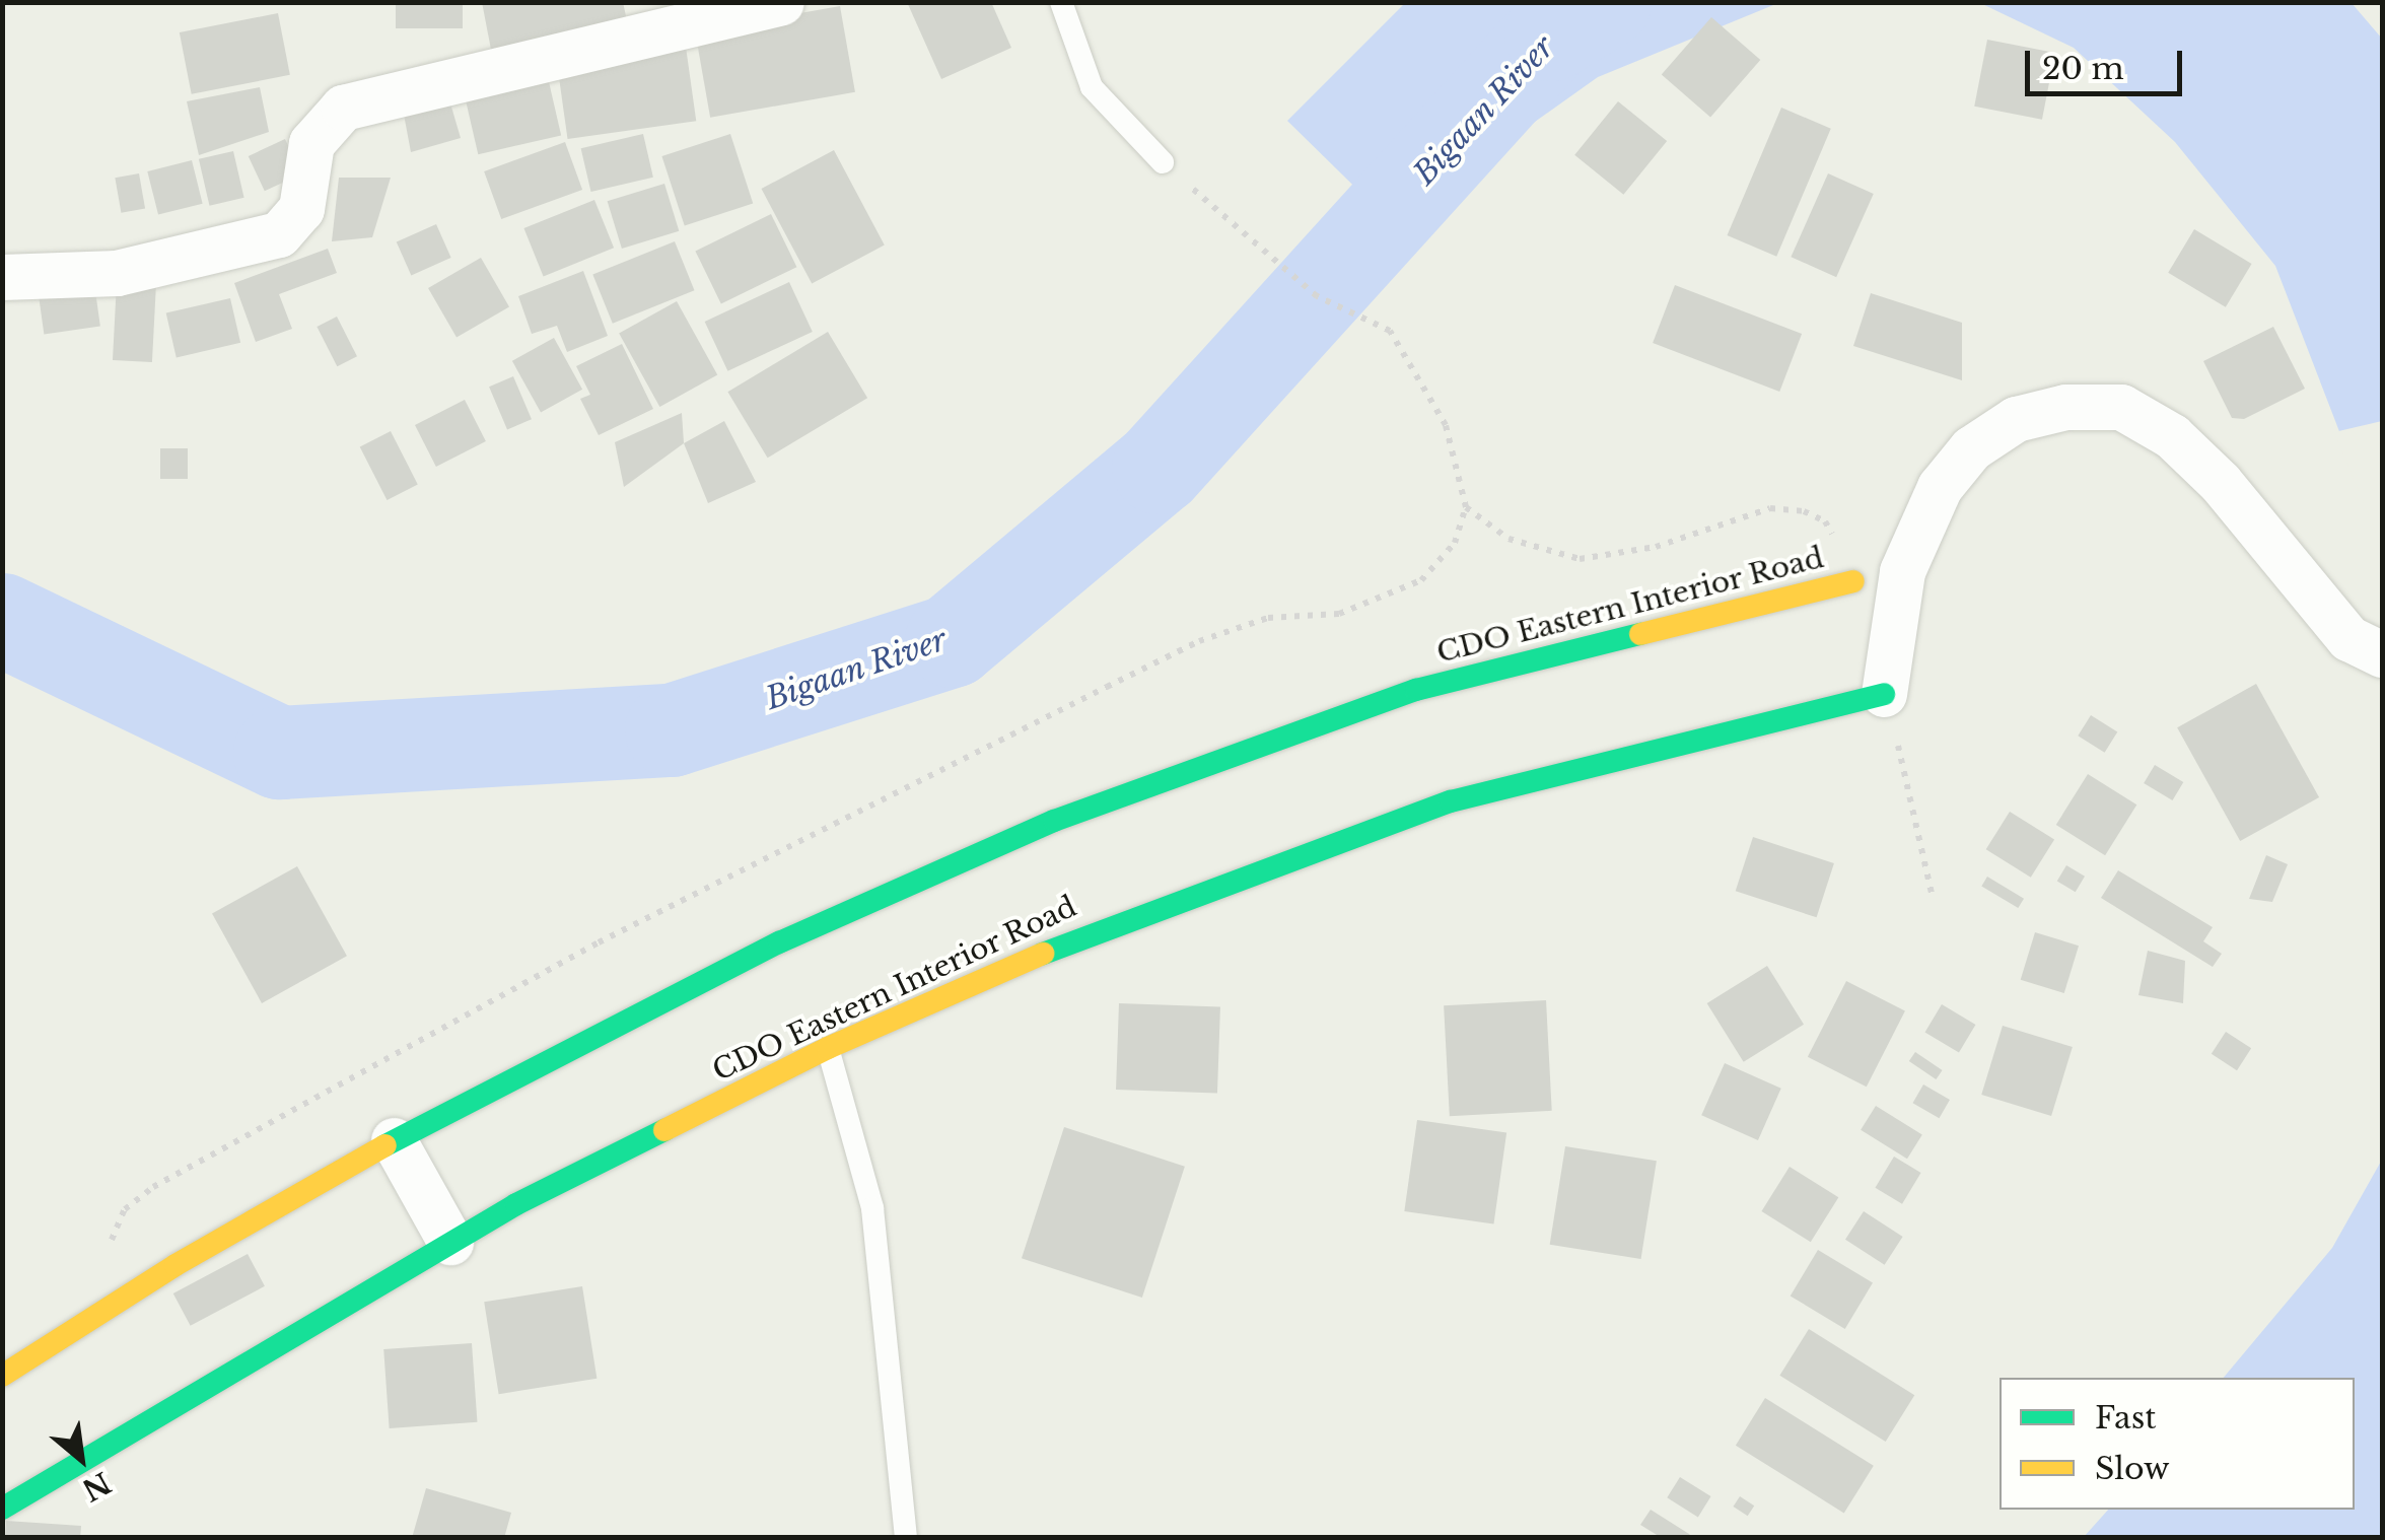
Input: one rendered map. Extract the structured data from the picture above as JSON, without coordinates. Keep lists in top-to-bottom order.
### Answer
{
  "streets": {
    "main road": ["CDO Eastern Interior Road"]
  },
  "water": ["Bigaan River"],
  "legend": ["Fast", "Slow"],
  "scale_bar": "20 m",
  "north": "bottom right"
}
